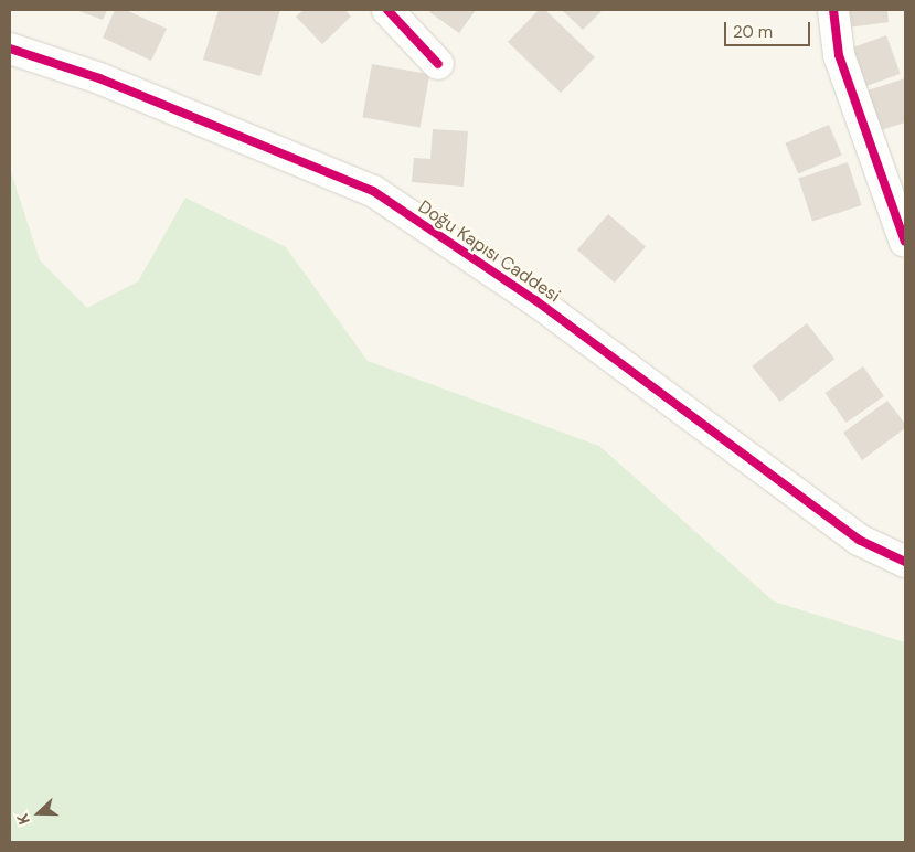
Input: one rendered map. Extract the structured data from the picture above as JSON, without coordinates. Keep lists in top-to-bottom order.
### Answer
{
  "streets": {
    "street": ["Doğu Kapısı Caddesi"]
  },
  "scale_bar": "20 m",
  "north": "left"
}
